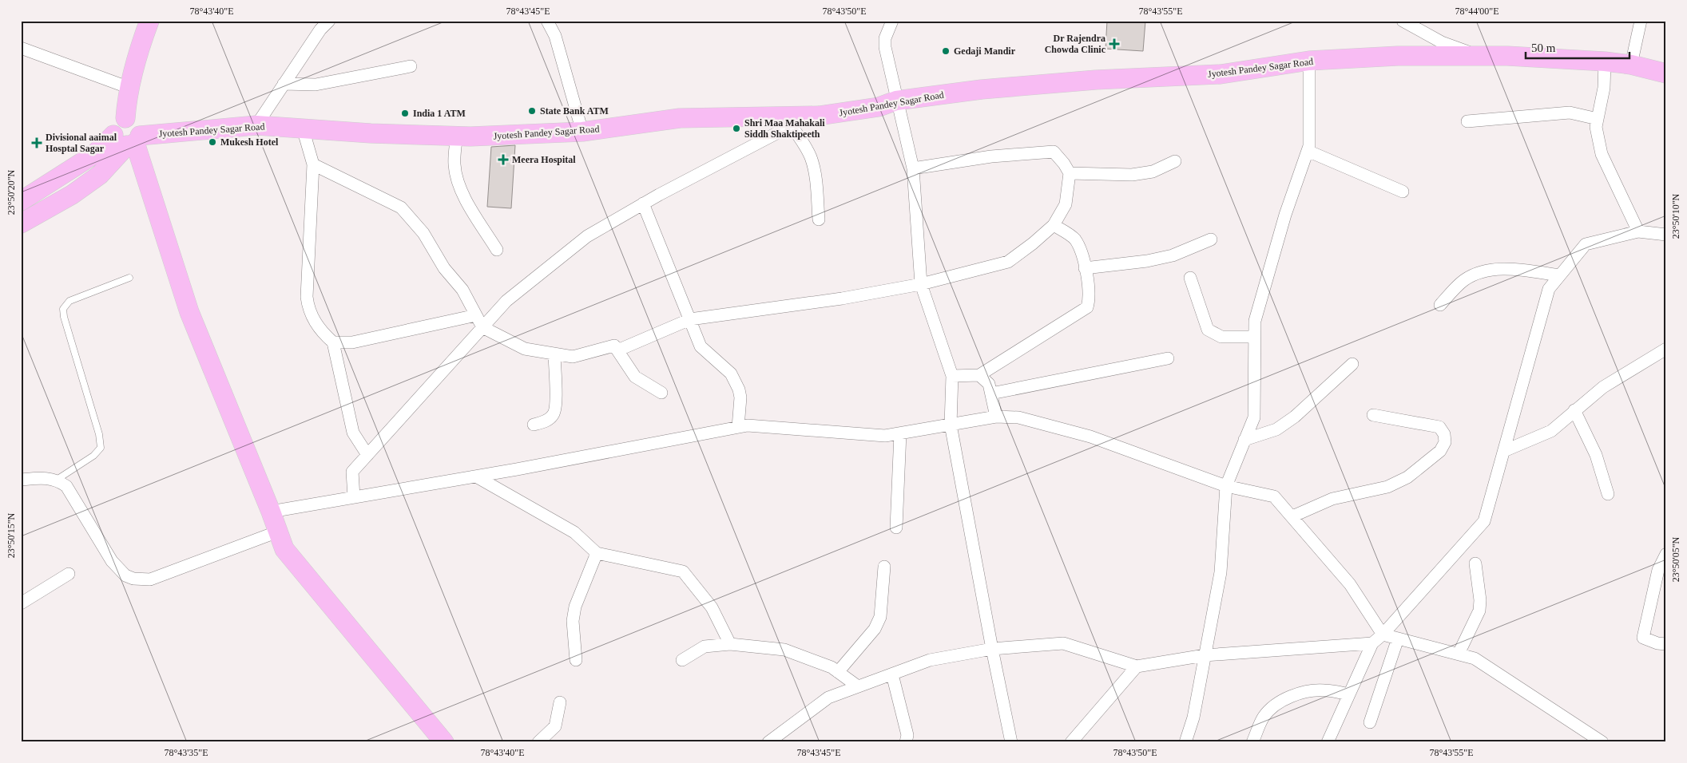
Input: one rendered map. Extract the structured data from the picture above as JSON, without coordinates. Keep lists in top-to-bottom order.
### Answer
{
  "streets": {
    "main road": ["Jyotesh Pandey Sagar Road"]
  },
  "places": {
    "health": ["Dr Rajendra Chowda Clinic", "Divisional aaimal Hosptal Sagar", "Meera Hospital"],
    "other": [
      "Gedaji Mandir",
      "State Bank ATM",
      "India 1 ATM",
      "Shri Maa Mahakali Siddh Shaktipeeth",
      "Mukesh Hotel"
    ]
  },
  "scale_bar": "50 m",
  "coordinates": [
    "78°43'40\"E",
    "78°43'45\"E",
    "78°43'50\"E",
    "78°43'55\"E",
    "78°44'00\"E",
    "23°50'20\"N",
    "23°50'10\"N",
    "23°50'15\"N",
    "23°50'05\"N",
    "78°43'35\"E"
  ]
}
